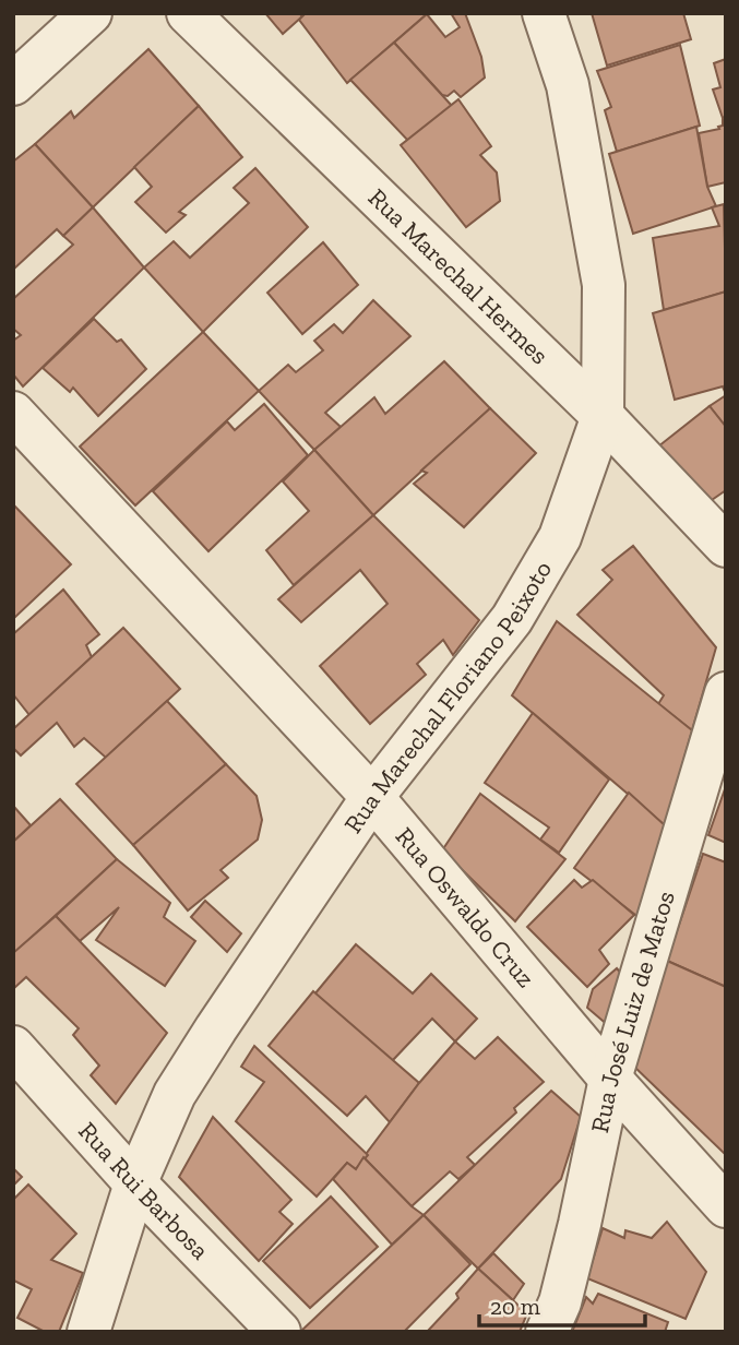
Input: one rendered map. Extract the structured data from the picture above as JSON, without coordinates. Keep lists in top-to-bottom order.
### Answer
{
  "streets": {
    "street": [
      "Rua Marechal Hermes",
      "Rua Marechal Floriano Peixoto",
      "Rua Oswaldo Cruz",
      "Rua José Luiz de Matos",
      "Rua Rui Barbosa"
    ]
  },
  "crossings": [
    ["Rua Marechal Hermes", "Rua Marechal Floriano Peixoto"],
    ["Rua Marechal Floriano Peixoto", "Rua Oswaldo Cruz"],
    ["Rua Marechal Floriano Peixoto", "Rua Rui Barbosa"],
    ["Rua Oswaldo Cruz", "Rua José Luiz de Matos"]
  ],
  "scale_bar": "20 m"
}
